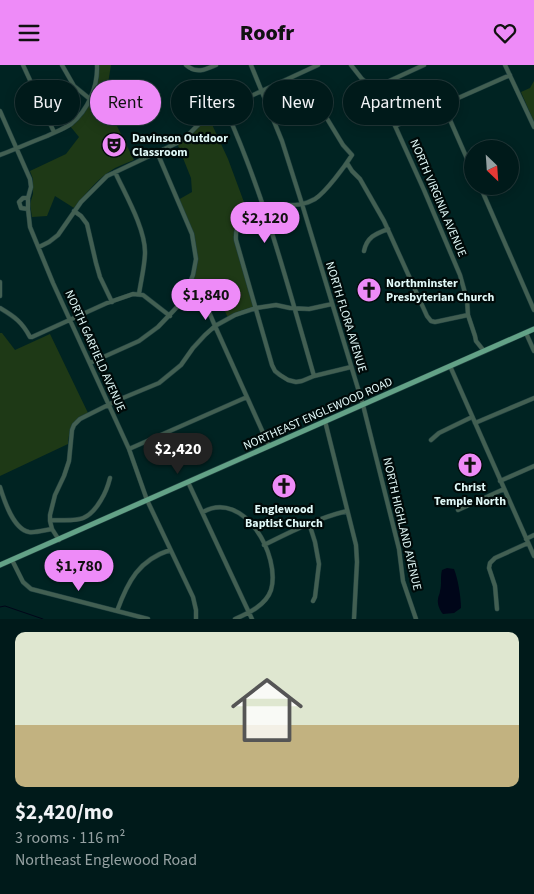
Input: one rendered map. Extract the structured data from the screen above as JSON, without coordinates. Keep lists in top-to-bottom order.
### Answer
{
  "streets": {
    "main road": ["NORTHEAST ENGLEWOOD ROAD"],
    "street": [
      "NORTH VIRGINIA AVENUE",
      "NORTH FLORA AVENUE",
      "NORTH GARFIELD AVENUE",
      "NORTH HIGHLAND AVENUE"
    ]
  },
  "crossings": [
    ["NORTH VIRGINIA AVENUE", "NORTHEAST ENGLEWOOD ROAD"],
    ["NORTH FLORA AVENUE", "NORTHEAST ENGLEWOOD ROAD"],
    ["NORTH FLORA AVENUE", "NORTH HIGHLAND AVENUE"],
    ["NORTH GARFIELD AVENUE", "NORTHEAST ENGLEWOOD ROAD"],
    ["NORTHEAST ENGLEWOOD ROAD", "NORTH HIGHLAND AVENUE"]
  ],
  "places": {
    "theatre": ["Davinson Outdoor Classroom"],
    "church": ["Northminster Presbyterian Church", "Christ Temple North", "Englewood Baptist Church"]
  },
  "north": "bottom right",
  "page": {
    "header": "Roofr",
    "chip": [
      "Buy",
      "Rent",
      "Filters",
      "New",
      "Apartment"
    ],
    "price": [
      "$2,120",
      "$1,840",
      "$2,420",
      "$1,780"
    ],
    "list": [
      {
        "name": "$2,420/mo",
        "note": "3 rooms · 116 m² · Northeast Englewood Road"
      }
    ]
  }
}
